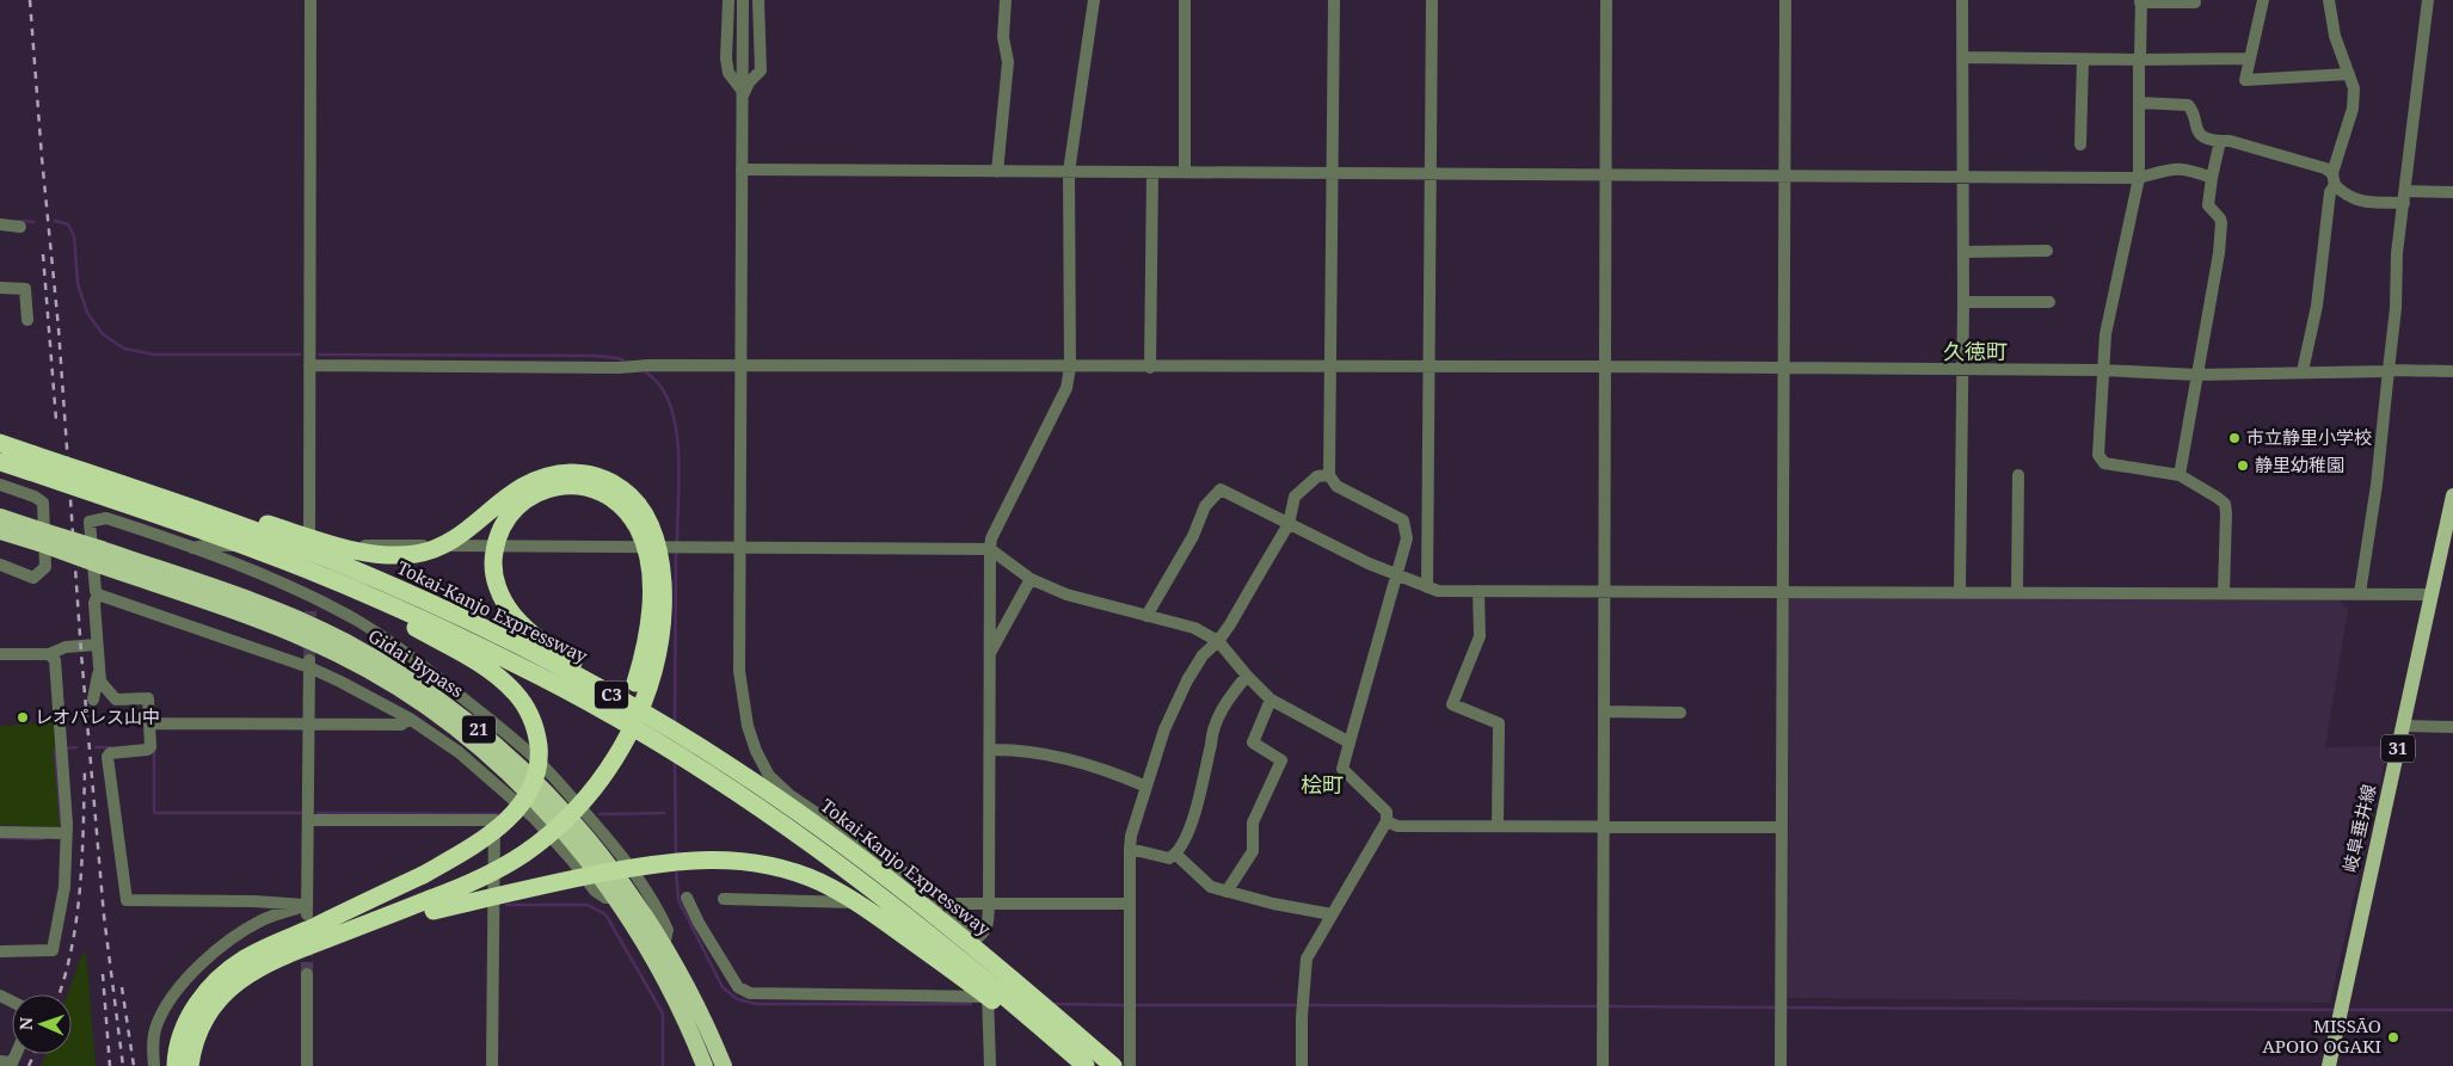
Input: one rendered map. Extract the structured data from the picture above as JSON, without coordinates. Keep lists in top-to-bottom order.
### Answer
{
  "streets": {
    "highway": [
      "Tokai-Kanjo Expressway",
      "Gidai Bypass",
      "C3",
      "21"
    ],
    "main road": ["31", "岐阜垂井線"]
  },
  "districts": ["久徳町", "桧町"],
  "places": [
    "市立静里小学校",
    "静里幼稚園",
    "レオパレス山中",
    "MISSĀO APOIO OGAKI"
  ],
  "north": "left"
}
